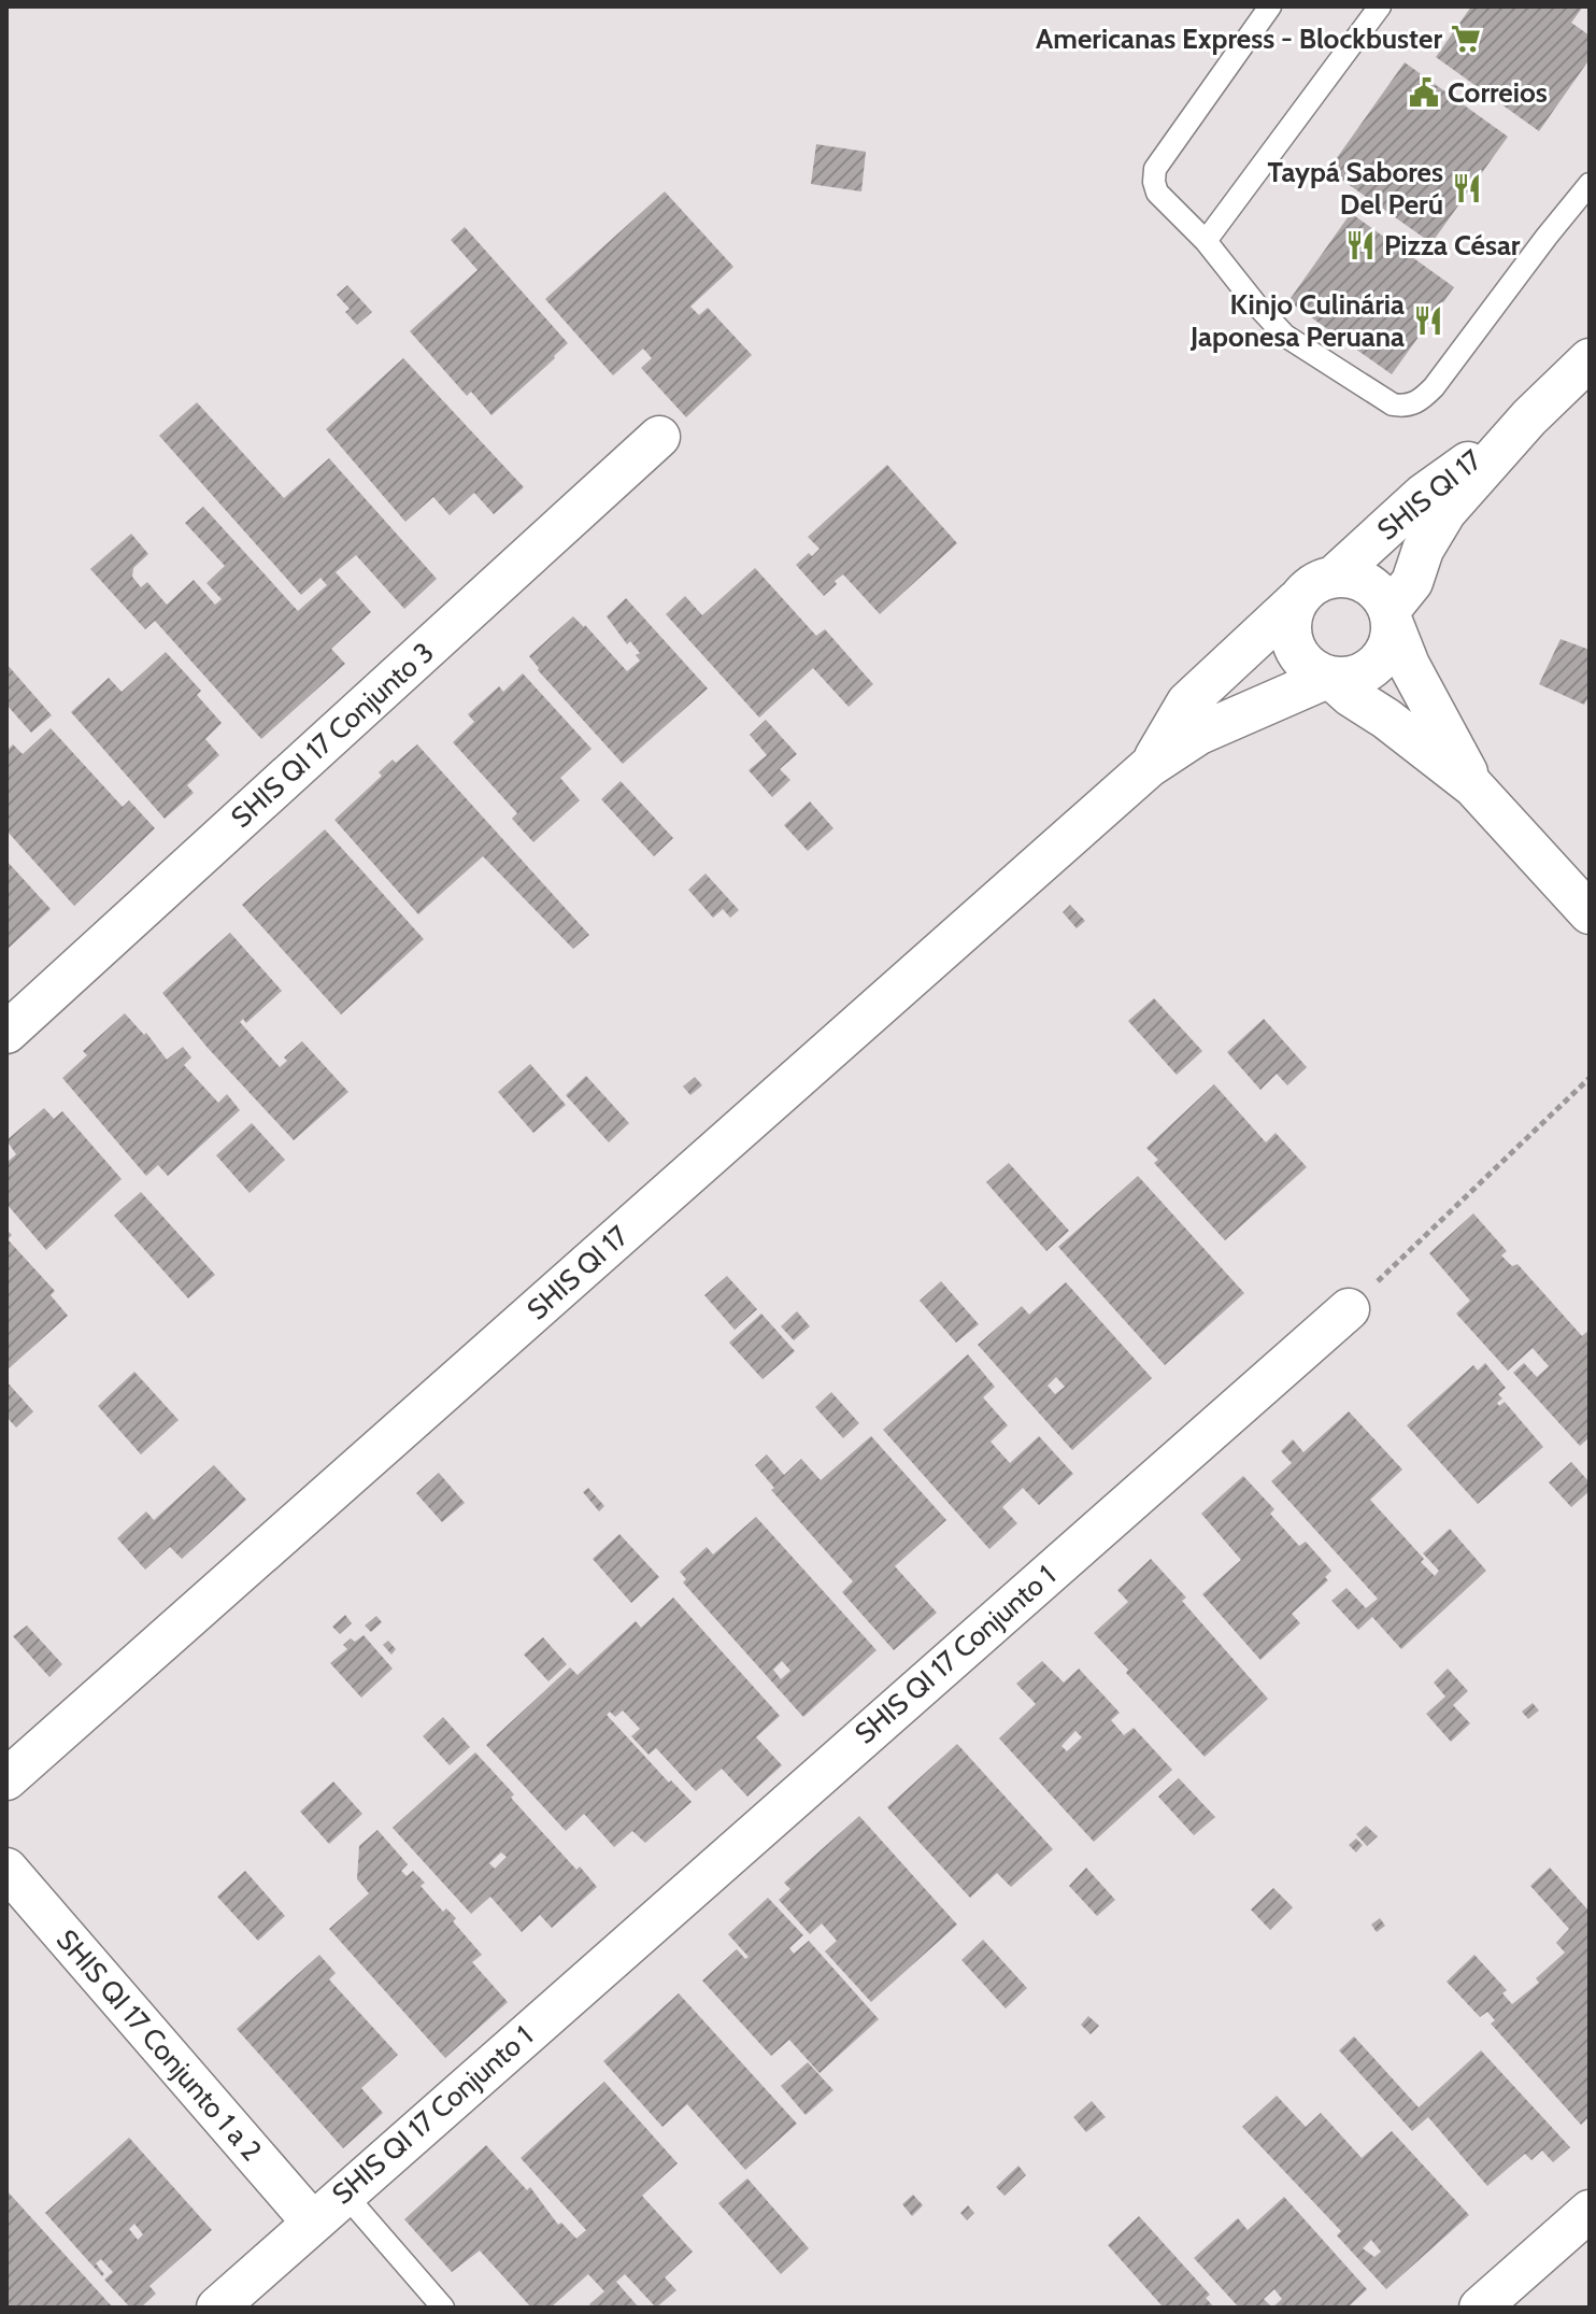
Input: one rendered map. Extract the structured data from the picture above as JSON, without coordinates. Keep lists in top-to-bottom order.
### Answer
{
  "streets": {
    "street": [
      "SHIS QI 17",
      "SHIS QI 17 Conjunto 3",
      "SHIS QI 17 Conjunto 1",
      "SHIS QI 17 Conjunto 1 a 2"
    ]
  },
  "crossings": [
    ["SHIS QI 17 Conjunto 1", "SHIS QI 17 Conjunto 1 a 2"]
  ],
  "places": {
    "supermarket": ["Americanas Express - Blockbuster"],
    "public building": ["Correios"],
    "restaurant": ["Taypá Sabores Del Perú", "Pizza César", "Kinjo Culinária Japonesa Peruana"]
  }
}
